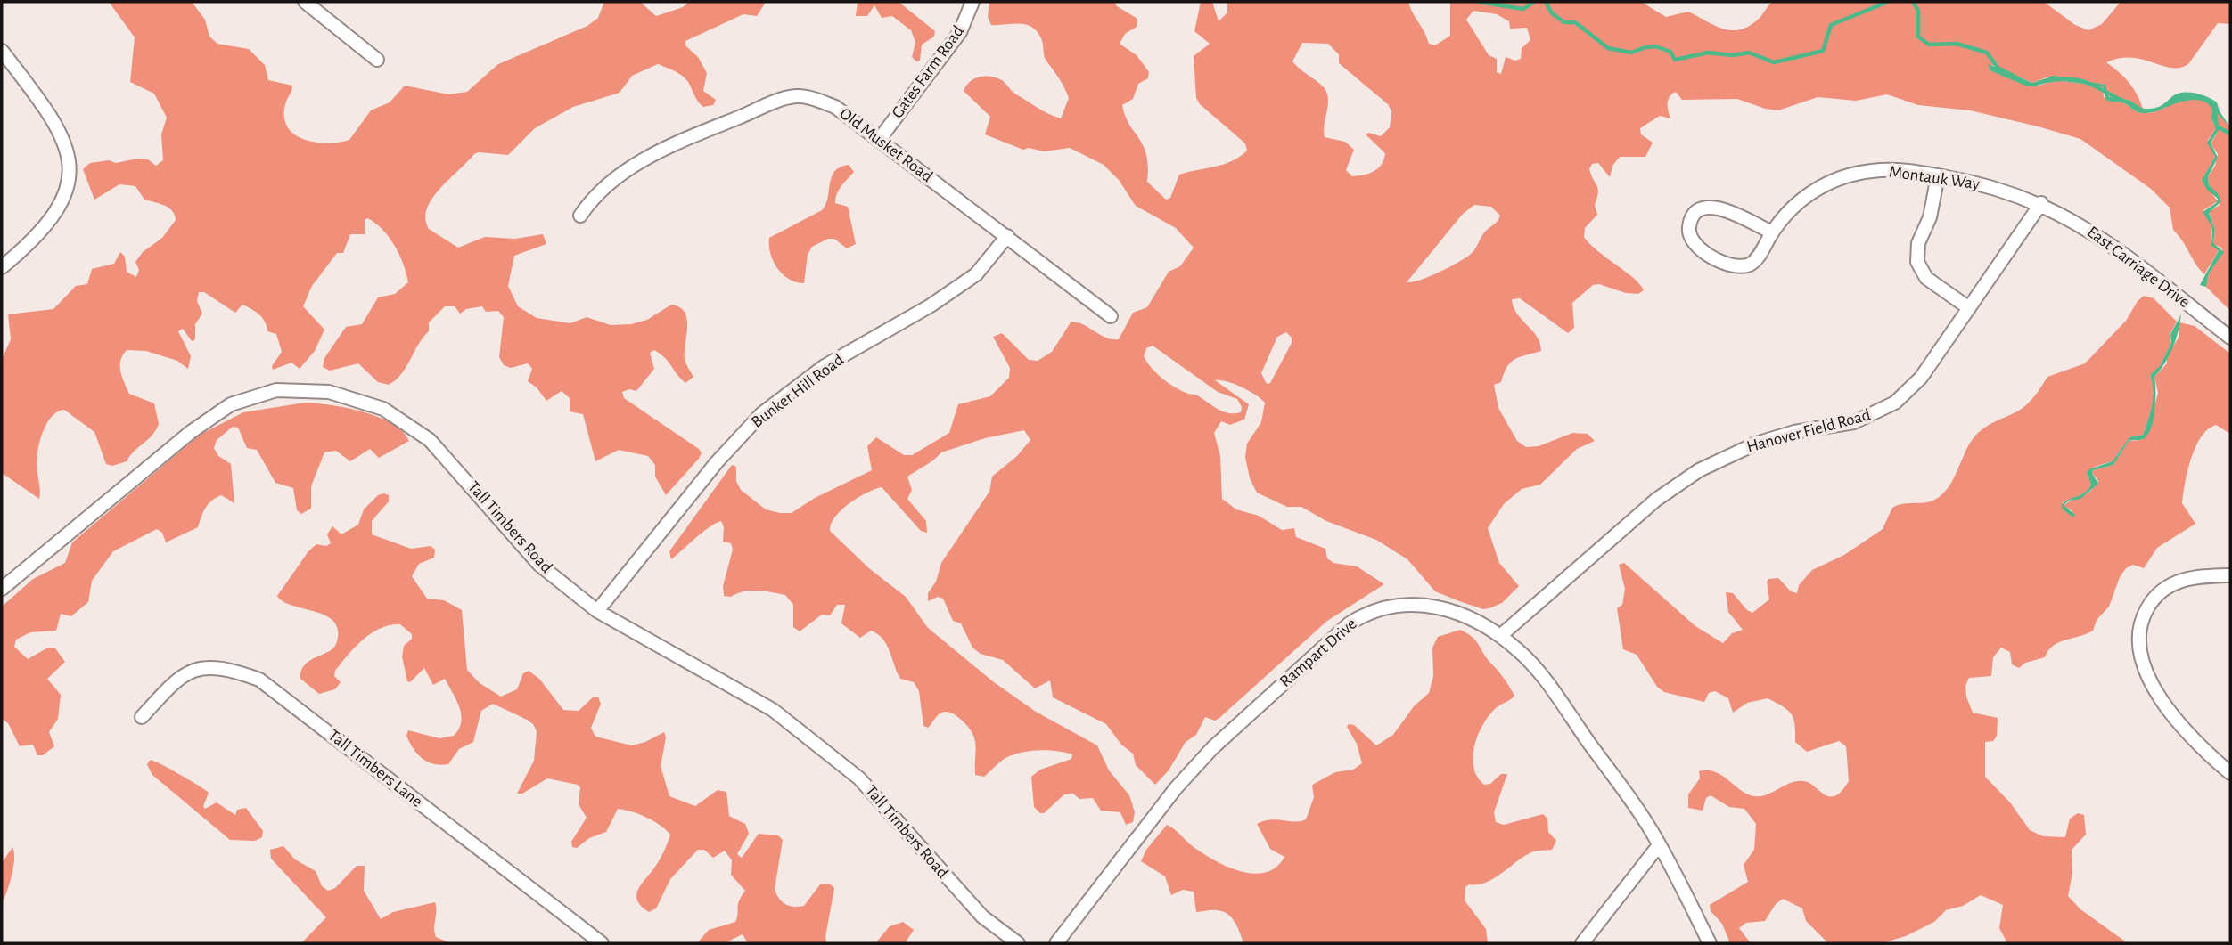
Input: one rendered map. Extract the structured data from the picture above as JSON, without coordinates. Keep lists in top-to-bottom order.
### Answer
{
  "streets": {
    "street": [
      "Gates Farm Road",
      "Old Musket Road",
      "Montauk Way",
      "East Carriage Drive",
      "Bunker Hill Road",
      "Hanover Field Road",
      "Tall Timbers Road",
      "Rampart Drive",
      "Tall Timbers Lane"
    ]
  },
  "crossings": [
    ["Gates Farm Road", "Old Musket Road"],
    ["Old Musket Road", "Bunker Hill Road"],
    ["Montauk Way", "East Carriage Drive"],
    ["Montauk Way", "Hanover Field Road"],
    ["East Carriage Drive", "Hanover Field Road"],
    ["Bunker Hill Road", "Tall Timbers Road"],
    ["Hanover Field Road", "Rampart Drive"]
  ]
}
